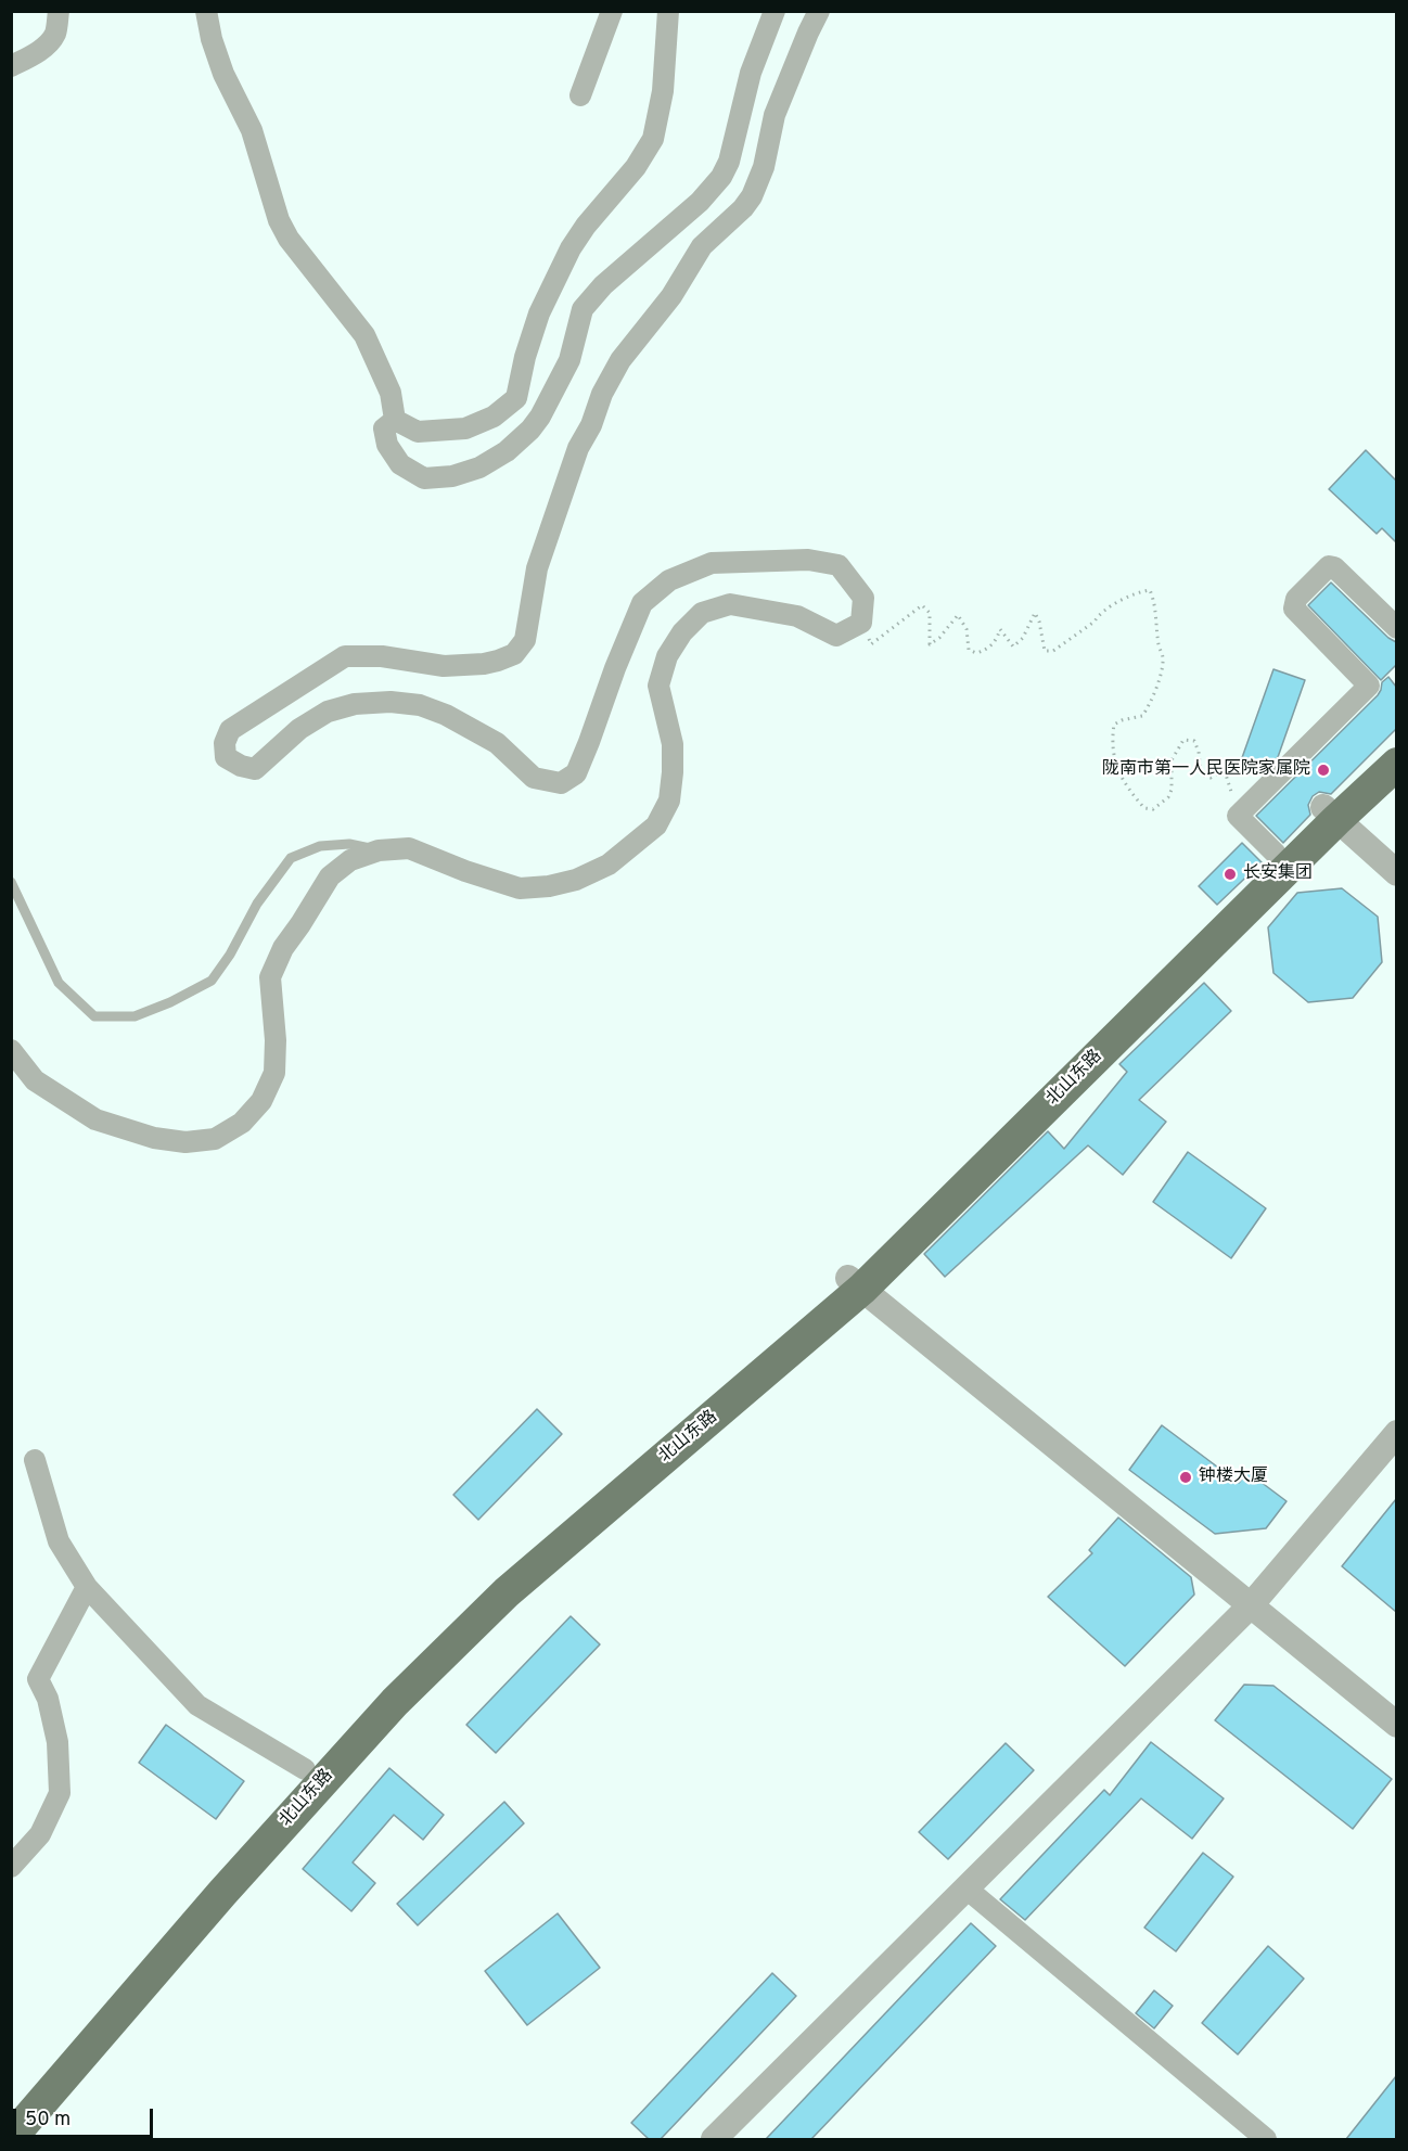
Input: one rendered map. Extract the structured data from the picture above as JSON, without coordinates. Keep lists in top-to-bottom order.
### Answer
{
  "streets": {
    "main road": ["北山东路"]
  },
  "places": ["陇南市第一人民医院家属院", "长安集团", "钟楼大厦"],
  "scale_bar": "50 m"
}
